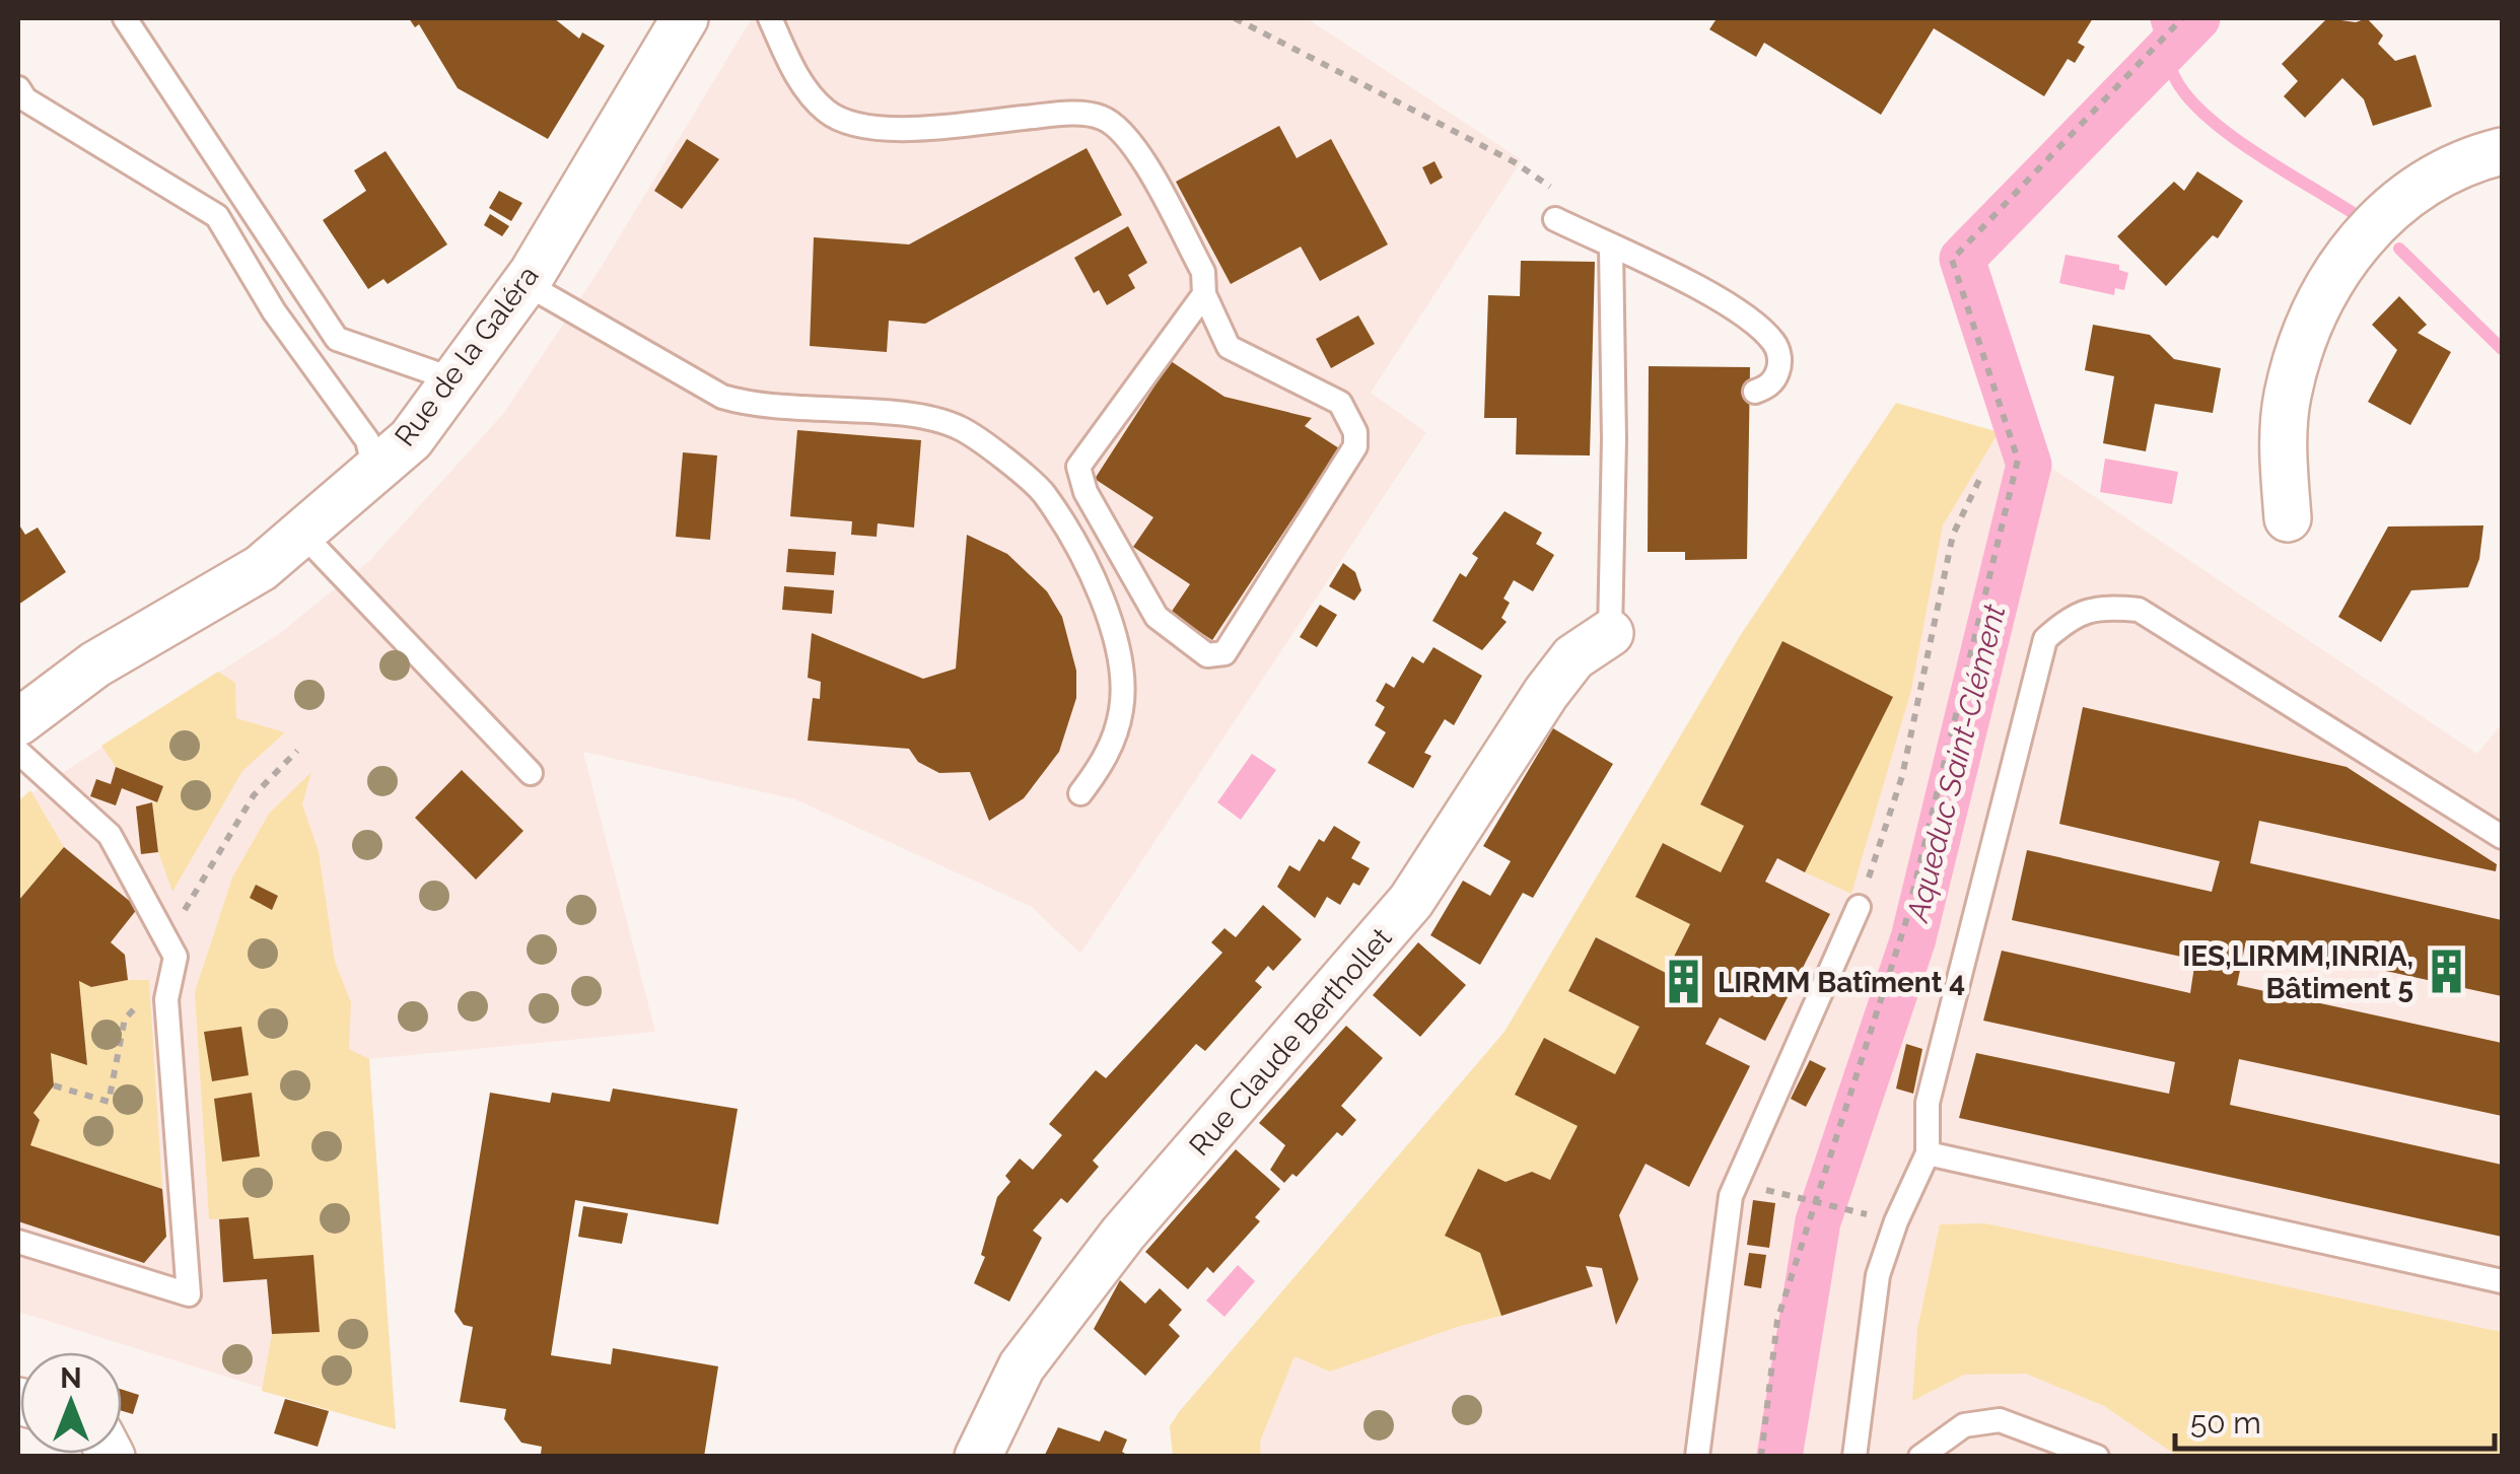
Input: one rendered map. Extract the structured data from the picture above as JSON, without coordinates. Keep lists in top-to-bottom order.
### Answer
{
  "streets": {
    "street": ["Rue de la Galéra", "Rue Claude Berthollet"]
  },
  "water": ["Aqueduc Saint-Clément"],
  "places": {
    "building": ["IES,LIRMM,INRIA, Bâtiment 5", "LIRMM Batîment 4"]
  },
  "scale_bar": "50 m",
  "north": "top"
}
